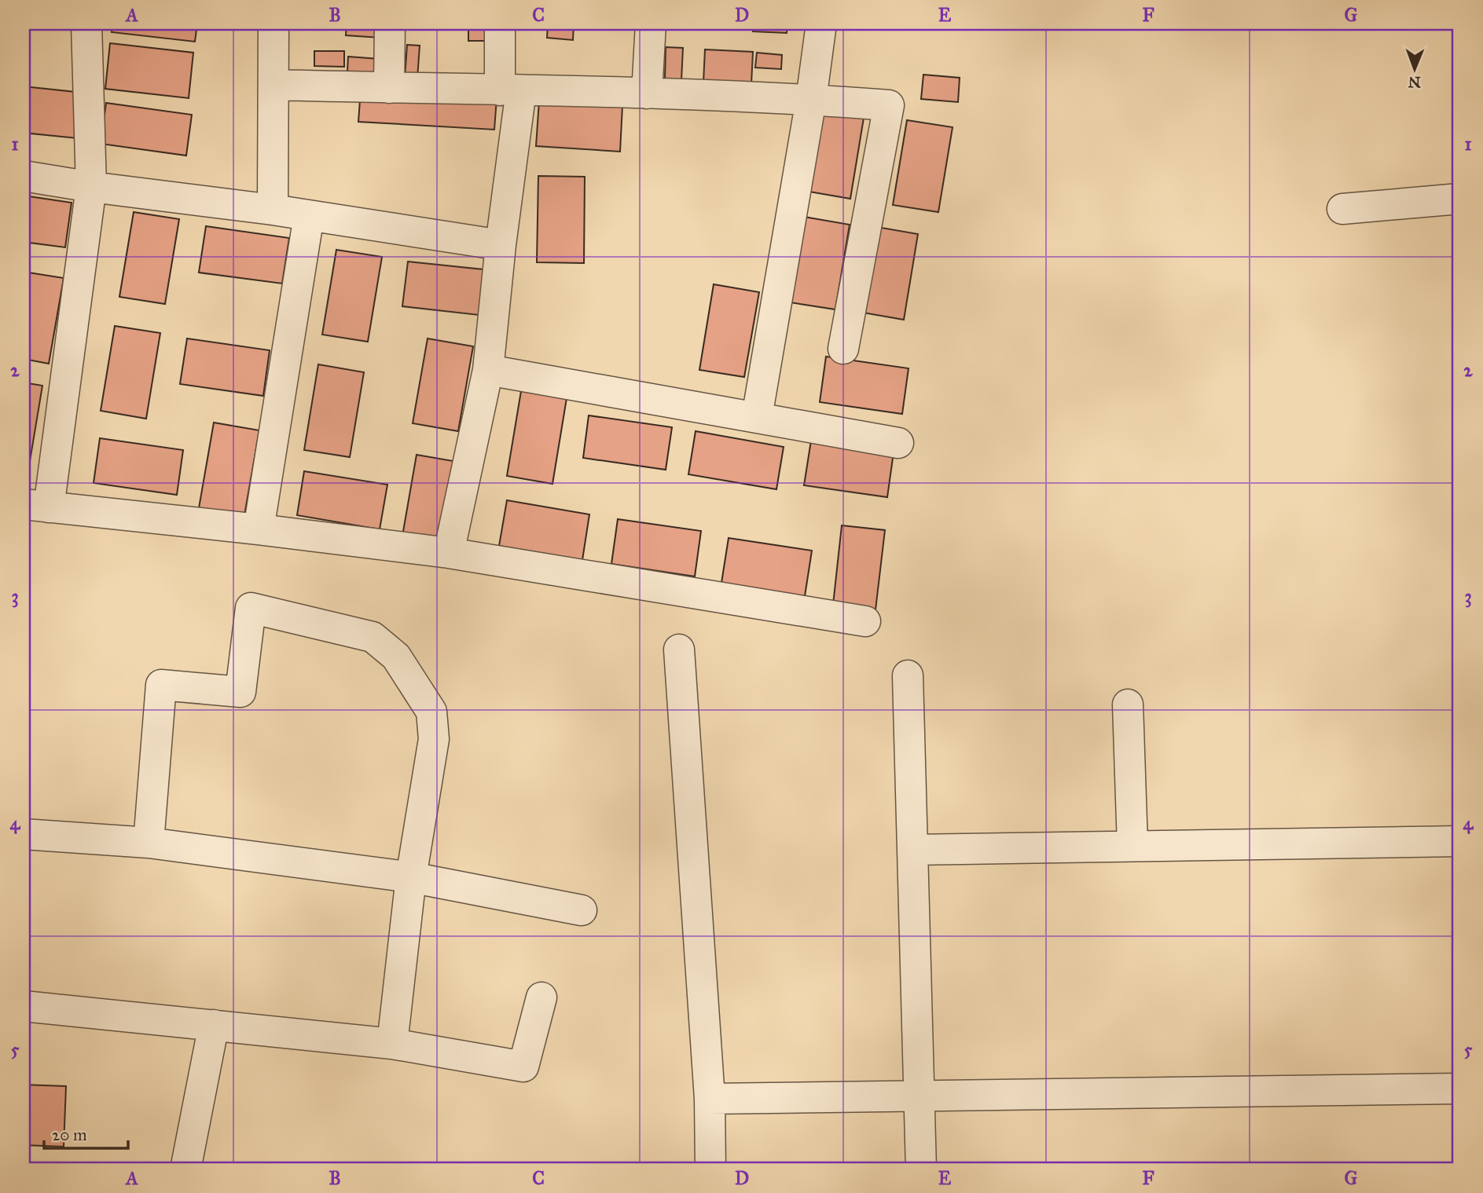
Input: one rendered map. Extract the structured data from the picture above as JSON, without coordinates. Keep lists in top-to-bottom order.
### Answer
{
  "scale_bar": "20 m",
  "north": "bottom",
  "grid": {
    "columns": [
      "A",
      "B",
      "C",
      "D",
      "E",
      "F",
      "G"
    ],
    "rows": [
      "1",
      "2",
      "3",
      "4",
      "5"
    ]
  }
}
